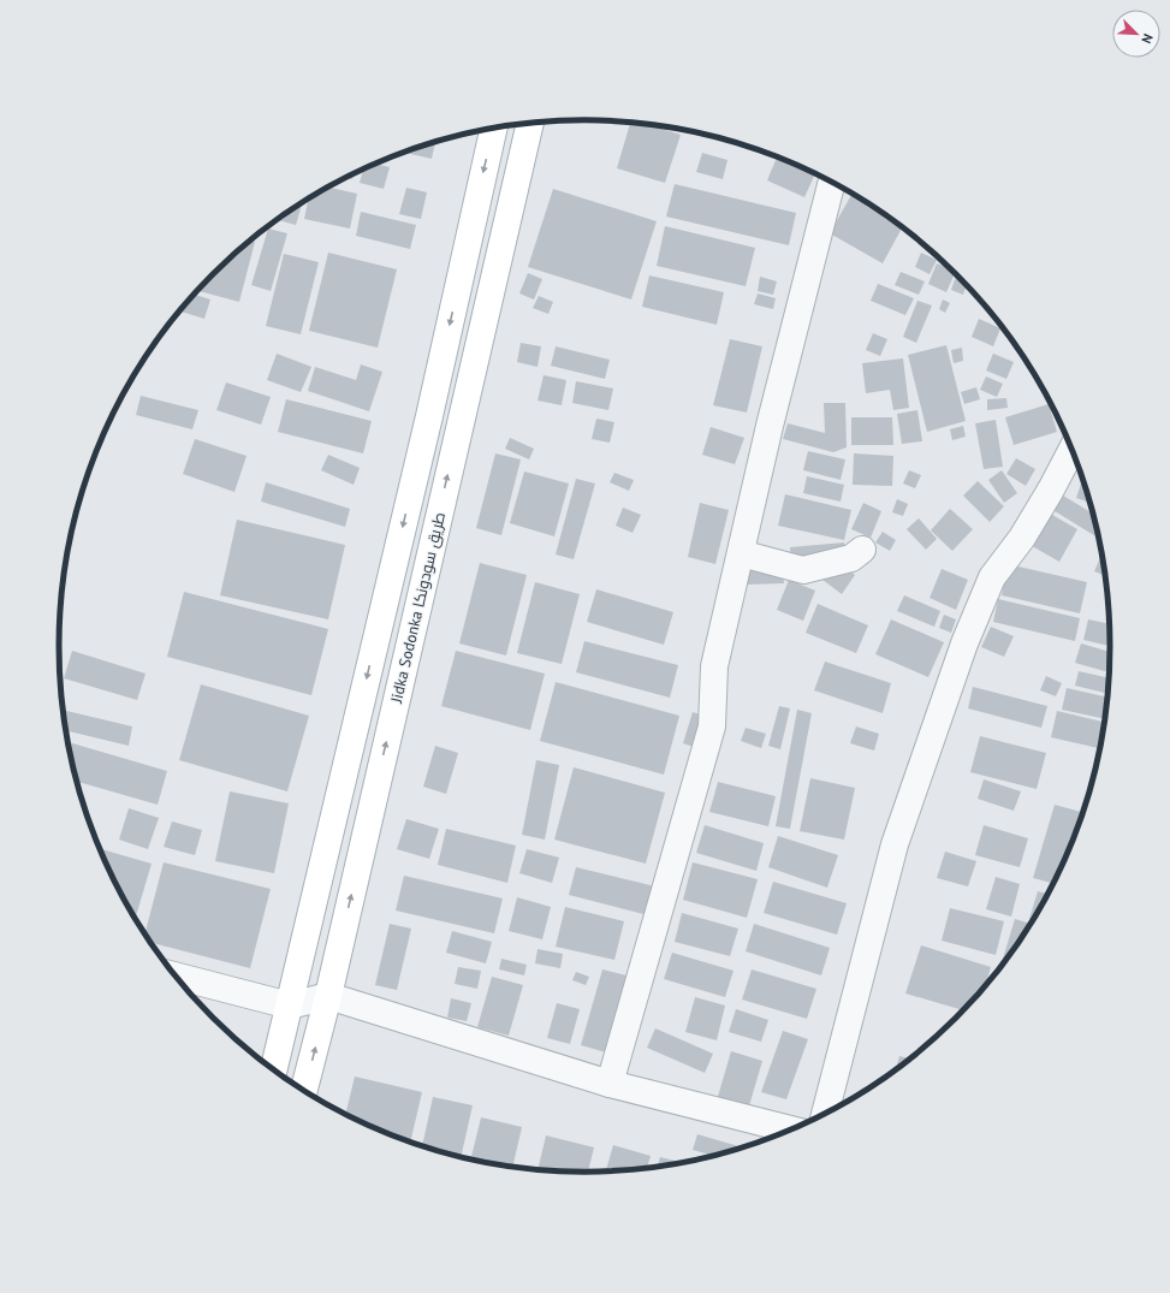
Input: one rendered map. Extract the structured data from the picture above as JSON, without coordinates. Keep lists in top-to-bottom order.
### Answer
{
  "streets": {
    "main road": ["Jidka Sodonka طريق سودونكا"]
  },
  "north": "bottom right"
}
